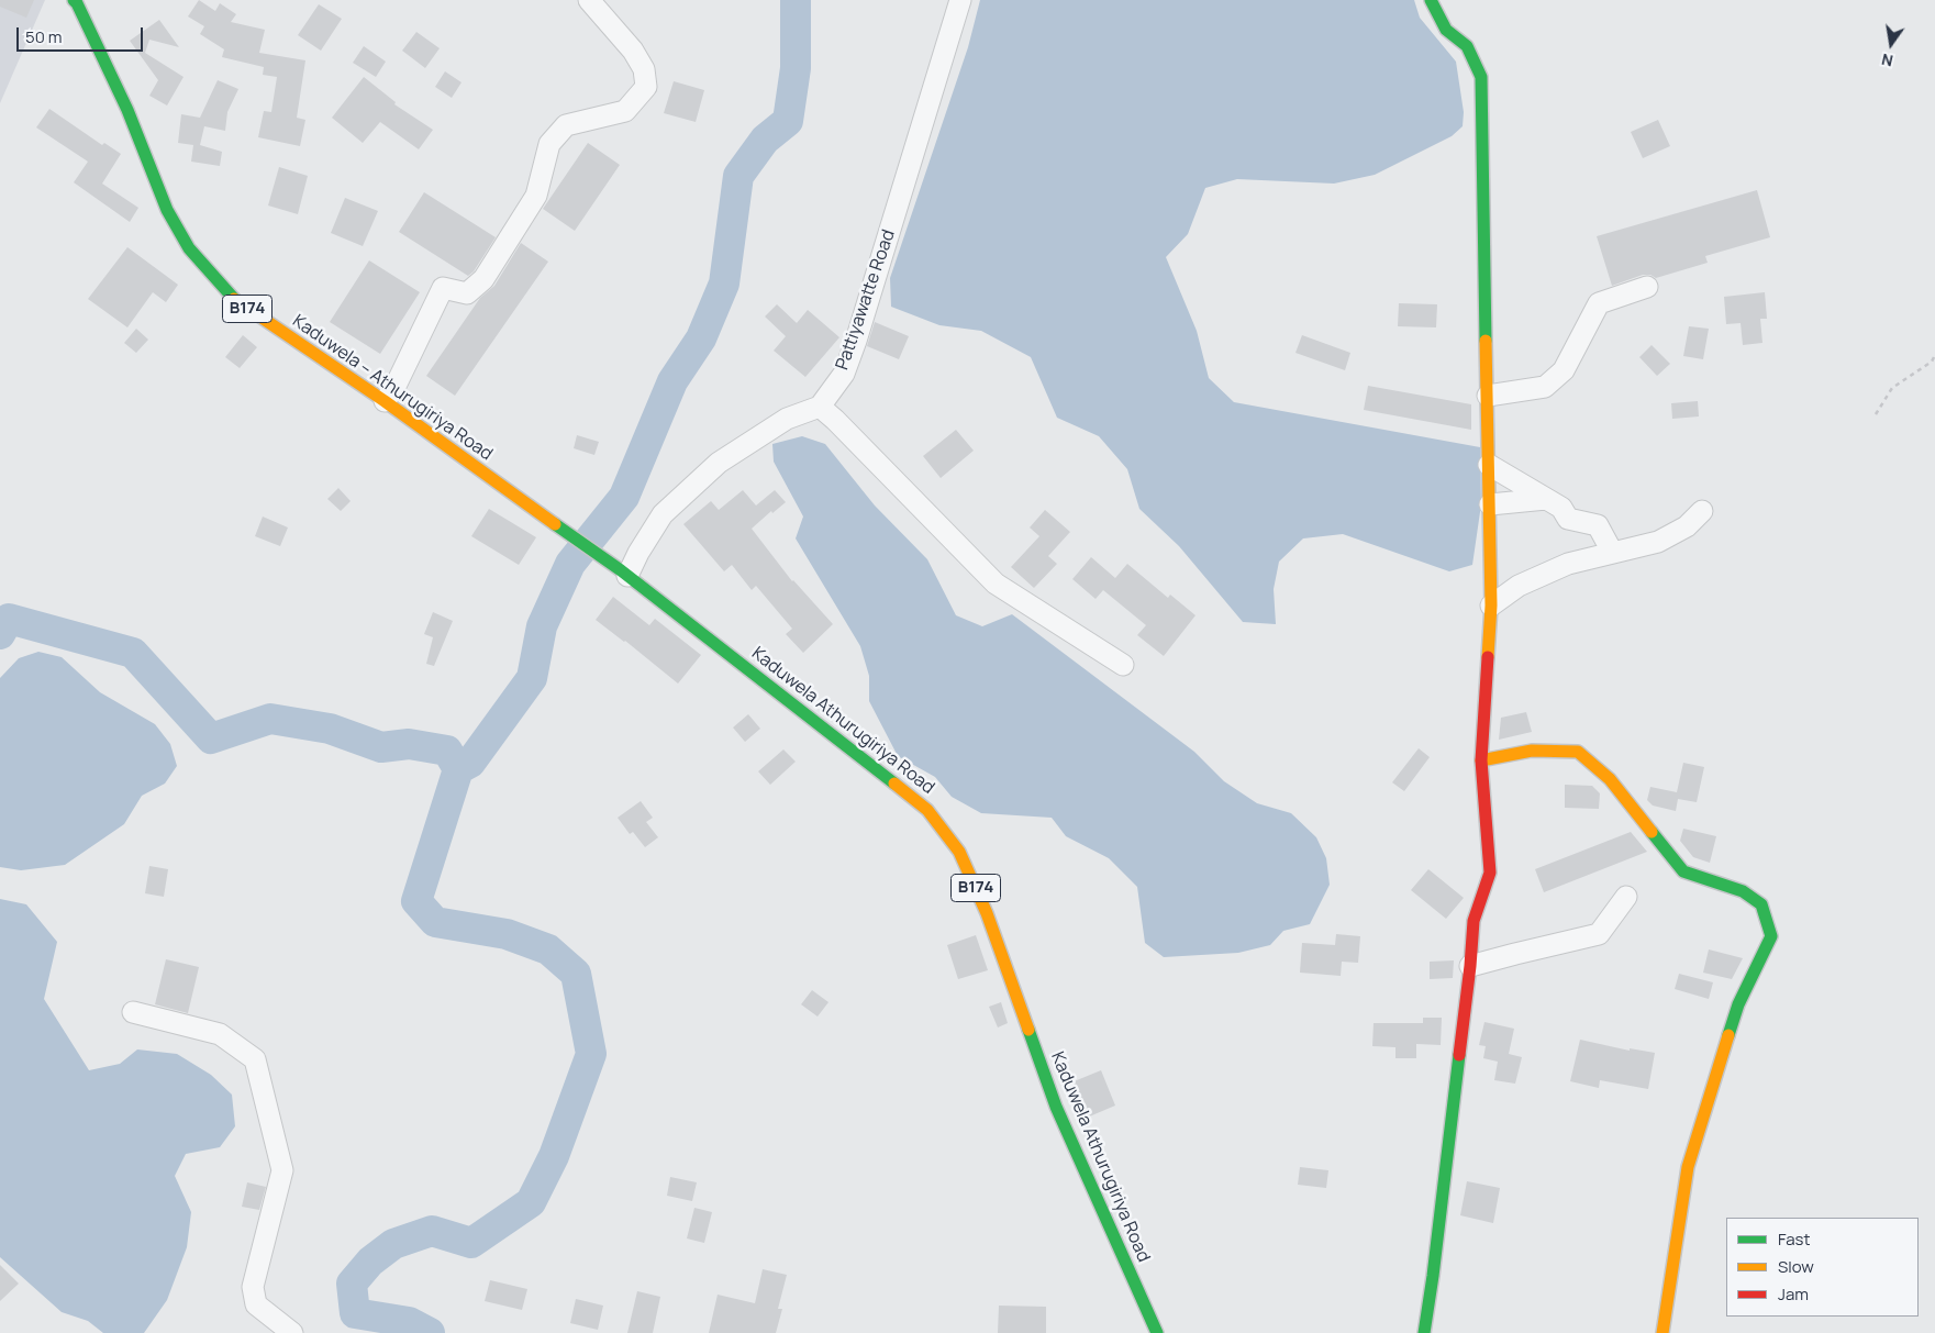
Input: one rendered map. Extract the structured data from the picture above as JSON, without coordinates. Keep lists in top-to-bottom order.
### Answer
{
  "streets": {
    "street": [
      "Pattiyawatte Road",
      "B174",
      "Kaduwela – Athurugiriya Road",
      "Kaduwela Athurugiriya Road"
    ]
  },
  "crossings": [
    ["Kaduwela – Athurugiriya Road", "Kaduwela Athurugiriya Road"]
  ],
  "legend": ["Fast", "Slow", "Jam"],
  "scale_bar": "50 m",
  "north": "bottom"
}
